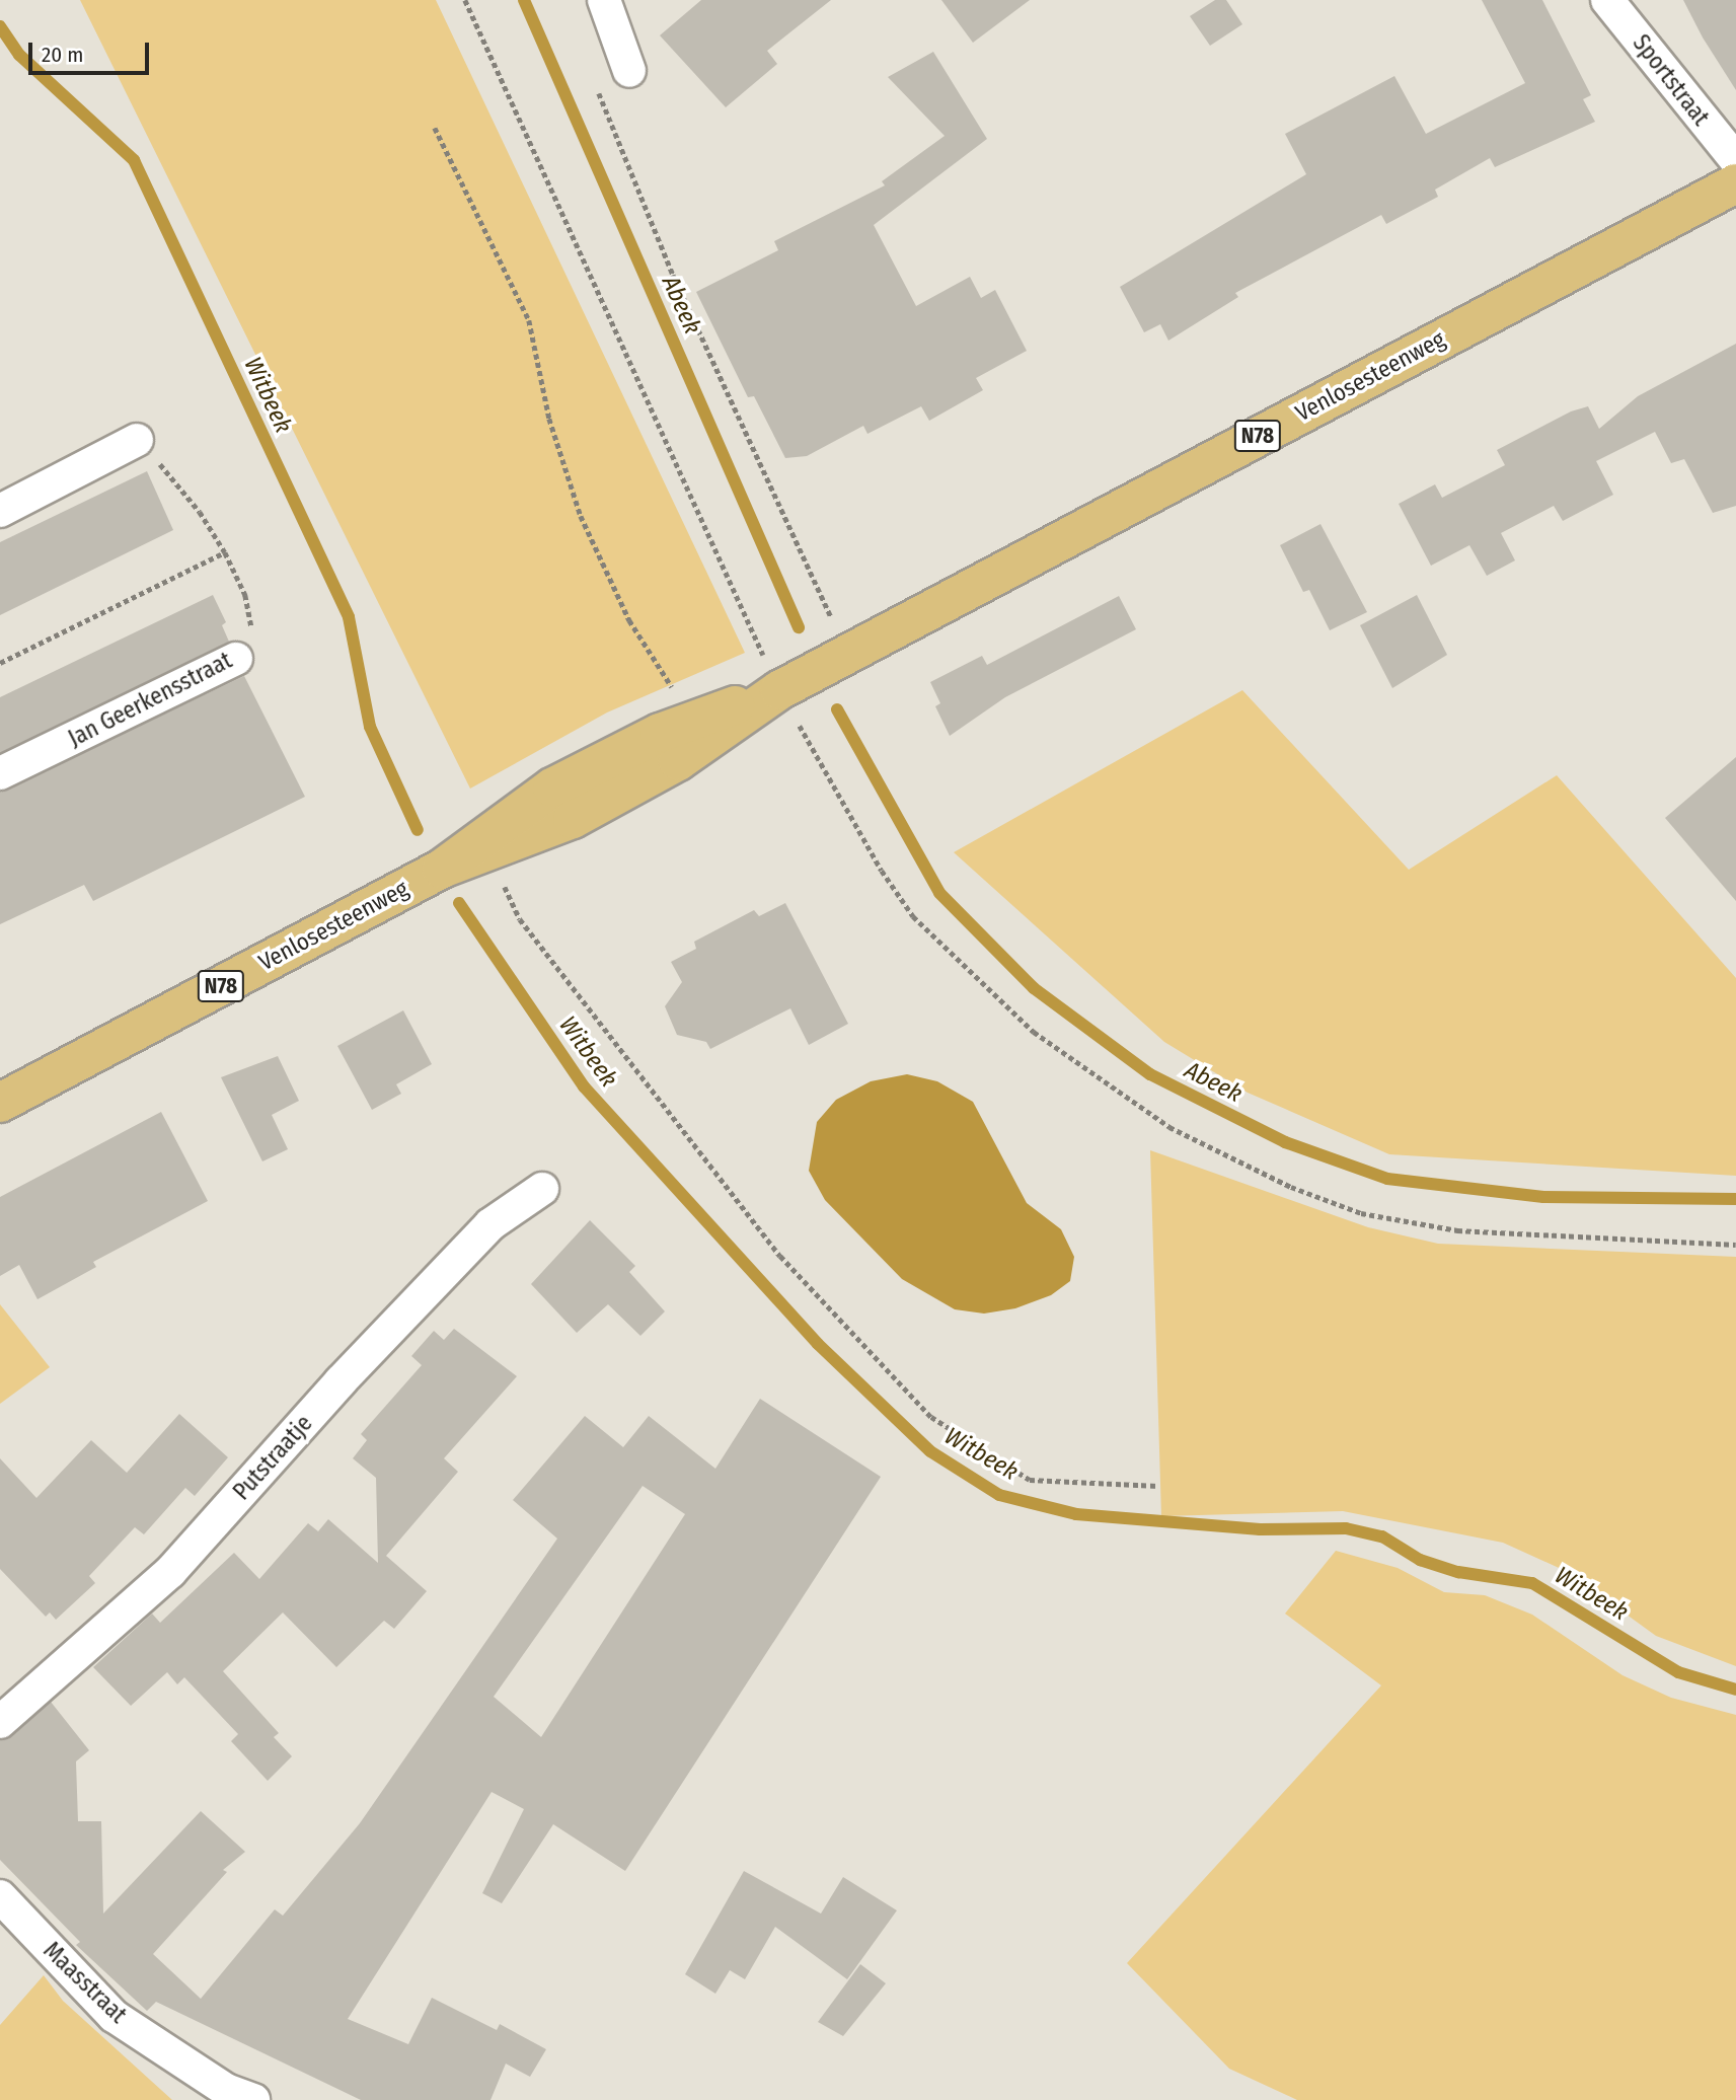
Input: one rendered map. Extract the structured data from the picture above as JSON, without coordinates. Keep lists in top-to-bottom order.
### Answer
{
  "streets": {
    "main road": ["Venlosesteenweg", "N78"],
    "street": [
      "Sportstraat",
      "Jan Geerkensstraat",
      "Putstraatje",
      "Maasstraat"
    ]
  },
  "water": ["Abeek", "Witbeek"],
  "scale_bar": "20 m"
}
